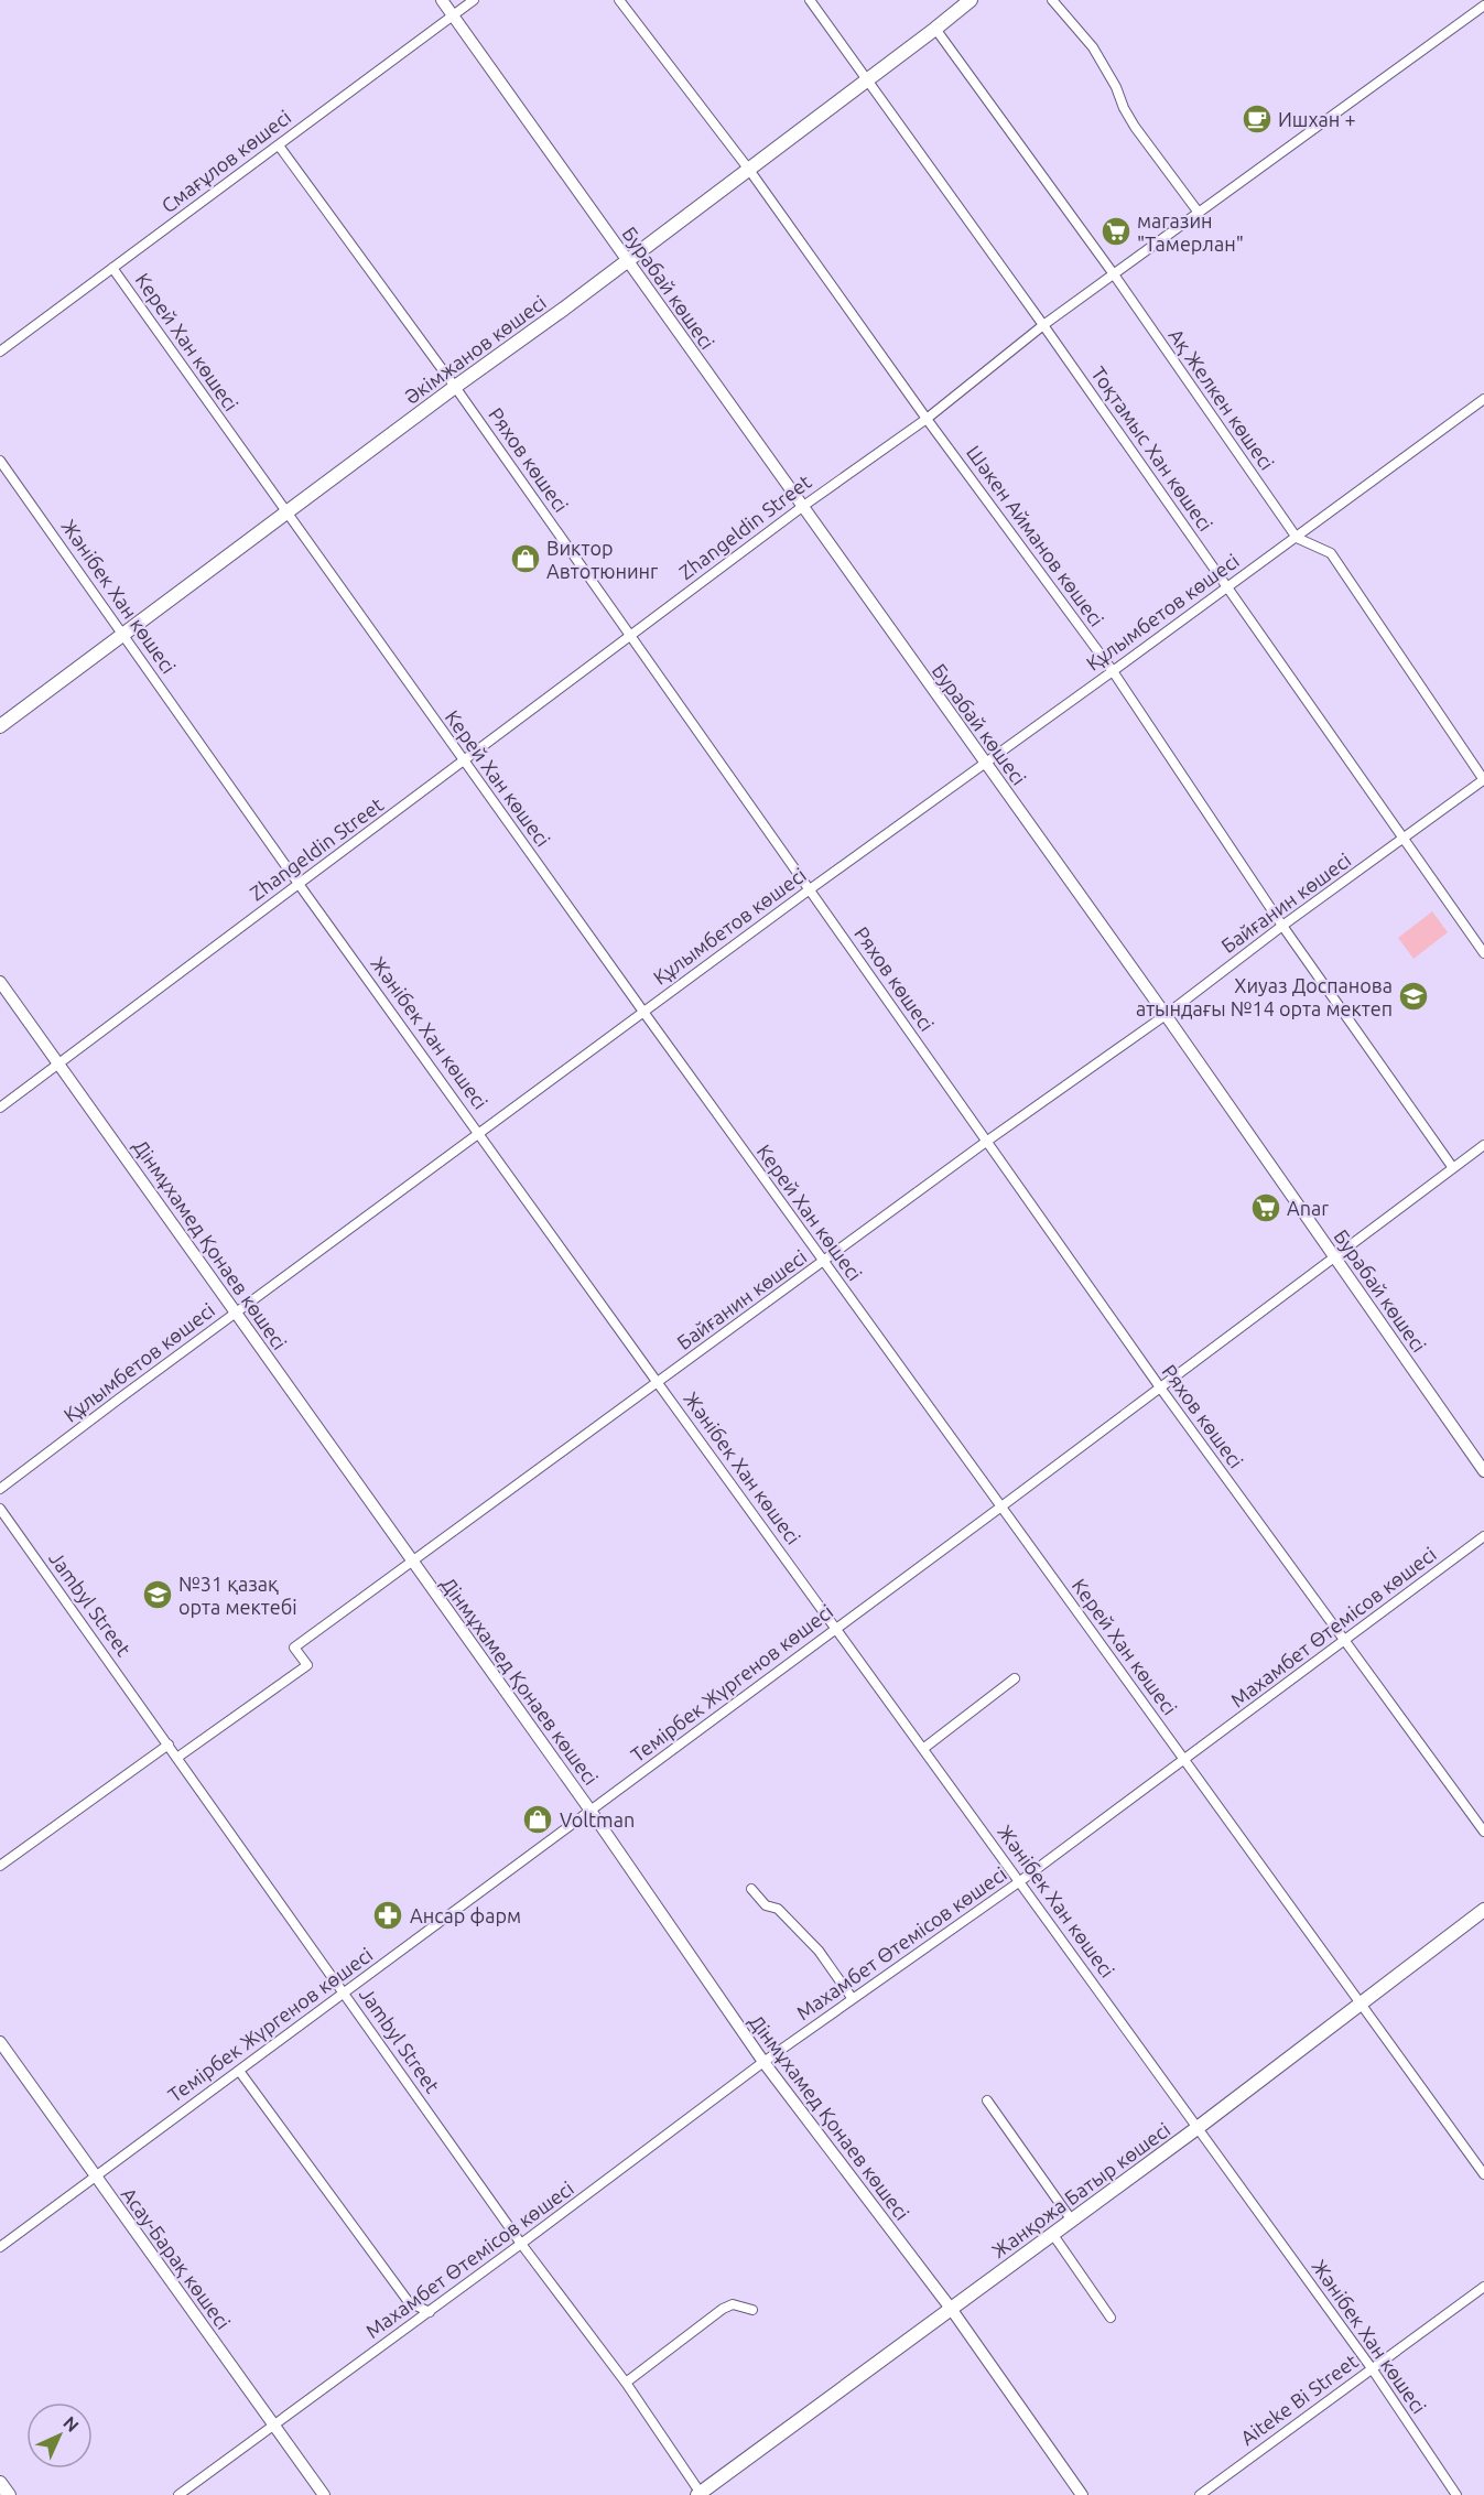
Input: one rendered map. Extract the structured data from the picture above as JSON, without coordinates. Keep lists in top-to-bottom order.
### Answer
{
  "streets": {
    "main road": ["Әкімжанов көшесі", "Жанқожа Батыр көшесі"],
    "street": [
      "Смағұлов көшесі",
      "Бурабай көшесі",
      "Керей Хан көшесі",
      "Ақ Желкен көшесі",
      "Тоқтамыс Хан көшесі",
      "Ряхов көшесі",
      "Zhangeldin Street",
      "Шәкен Айманов көшесі",
      "Жәнібек Хан көшесі",
      "Құлымбетов көшесі",
      "Байғанин көшесі",
      "Дінмұхамед Қонаев көшесі",
      "Jambyl Street",
      "Махамбет Өтемісов көшесі",
      "Темірбек Жүргенов көшесі",
      "Асау-Барақ көшесі",
      "Aiteke Bi Street"
    ]
  },
  "crossings": [
    ["Смағұлов көшесі", "Бурабай көшесі"],
    ["Смағұлов көшесі", "Керей Хан көшесі"],
    ["Смағұлов көшесі", "Ряхов көшесі"],
    ["Бурабай көшесі", "Әкімжанов көшесі"],
    ["Бурабай көшесі", "Zhangeldin Street"],
    ["Бурабай көшесі", "Құлымбетов көшесі"],
    ["Бурабай көшесі", "Байғанин көшесі"],
    ["Бурабай көшесі", "Темірбек Жүргенов көшесі"],
    ["Керей Хан көшесі", "Әкімжанов көшесі"],
    ["Керей Хан көшесі", "Zhangeldin Street"],
    ["Керей Хан көшесі", "Құлымбетов көшесі"],
    ["Керей Хан көшесі", "Байғанин көшесі"],
    ["Керей Хан көшесі", "Махамбет Өтемісов көшесі"],
    ["Керей Хан көшесі", "Темірбек Жүргенов көшесі"],
    ["Керей Хан көшесі", "Жанқожа Батыр көшесі"],
    ["Әкімжанов көшесі", "Ақ Желкен көшесі"],
    ["Әкімжанов көшесі", "Тоқтамыс Хан көшесі"],
    ["Әкімжанов көшесі", "Ряхов көшесі"],
    ["Әкімжанов көшесі", "Шәкен Айманов көшесі"],
    ["Әкімжанов көшесі", "Жәнібек Хан көшесі"],
    ["Ақ Желкен көшесі", "Zhangeldin Street"],
    ["Ақ Желкен көшесі", "Құлымбетов көшесі"],
    ["Тоқтамыс Хан көшесі", "Zhangeldin Street"],
    ["Тоқтамыс Хан көшесі", "Құлымбетов көшесі"],
    ["Тоқтамыс Хан көшесі", "Байғанин көшесі"],
    ["Ряхов көшесі", "Zhangeldin Street"],
    ["Ряхов көшесі", "Құлымбетов көшесі"],
    ["Ряхов көшесі", "Байғанин көшесі"],
    ["Ряхов көшесі", "Махамбет Өтемісов көшесі"],
    ["Ряхов көшесі", "Темірбек Жүргенов көшесі"],
    ["Zhangeldin Street", "Шәкен Айманов көшесі"],
    ["Zhangeldin Street", "Жәнібек Хан көшесі"],
    ["Zhangeldin Street", "Дінмұхамед Қонаев көшесі"],
    ["Шәкен Айманов көшесі", "Құлымбетов көшесі"],
    ["Шәкен Айманов көшесі", "Байғанин көшесі"],
    ["Шәкен Айманов көшесі", "Темірбек Жүргенов көшесі"],
    ["Жәнібек Хан көшесі", "Құлымбетов көшесі"],
    ["Жәнібек Хан көшесі", "Байғанин көшесі"],
    ["Жәнібек Хан көшесі", "Махамбет Өтемісов көшесі"],
    ["Жәнібек Хан көшесі", "Темірбек Жүргенов көшесі"],
    ["Жәнібек Хан көшесі", "Жанқожа Батыр көшесі"],
    ["Жәнібек Хан көшесі", "Aiteke Bi Street"],
    ["Құлымбетов көшесі", "Дінмұхамед Қонаев көшесі"],
    ["Байғанин көшесі", "Дінмұхамед Қонаев көшесі"],
    ["Байғанин көшесі", "Jambyl Street"],
    ["Дінмұхамед Қонаев көшесі", "Махамбет Өтемісов көшесі"],
    ["Дінмұхамед Қонаев көшесі", "Темірбек Жүргенов көшесі"],
    ["Дінмұхамед Қонаев көшесі", "Жанқожа Батыр көшесі"],
    ["Jambyl Street", "Махамбет Өтемісов көшесі"],
    ["Jambyl Street", "Темірбек Жүргенов көшесі"],
    ["Jambyl Street", "Жанқожа Батыр көшесі"],
    ["Махамбет Өтемісов көшесі", "Асау-Барақ көшесі"],
    ["Темірбек Жүргенов көшесі", "Асау-Барақ көшесі"]
  ],
  "places": {
    "cafe": ["Ишхан +"],
    "supermarket": ["магазин \"Тамерлан\"", "Anar"],
    "shop": ["Виктор Автотюнинг", "Voltman"],
    "school or university": ["Хиуаз Доспанова атындағы №14 орта мектеп", "№31 қазақ орта мектебі"],
    "pharmacy": ["Ансар фарм"]
  },
  "north": "top right"
}
